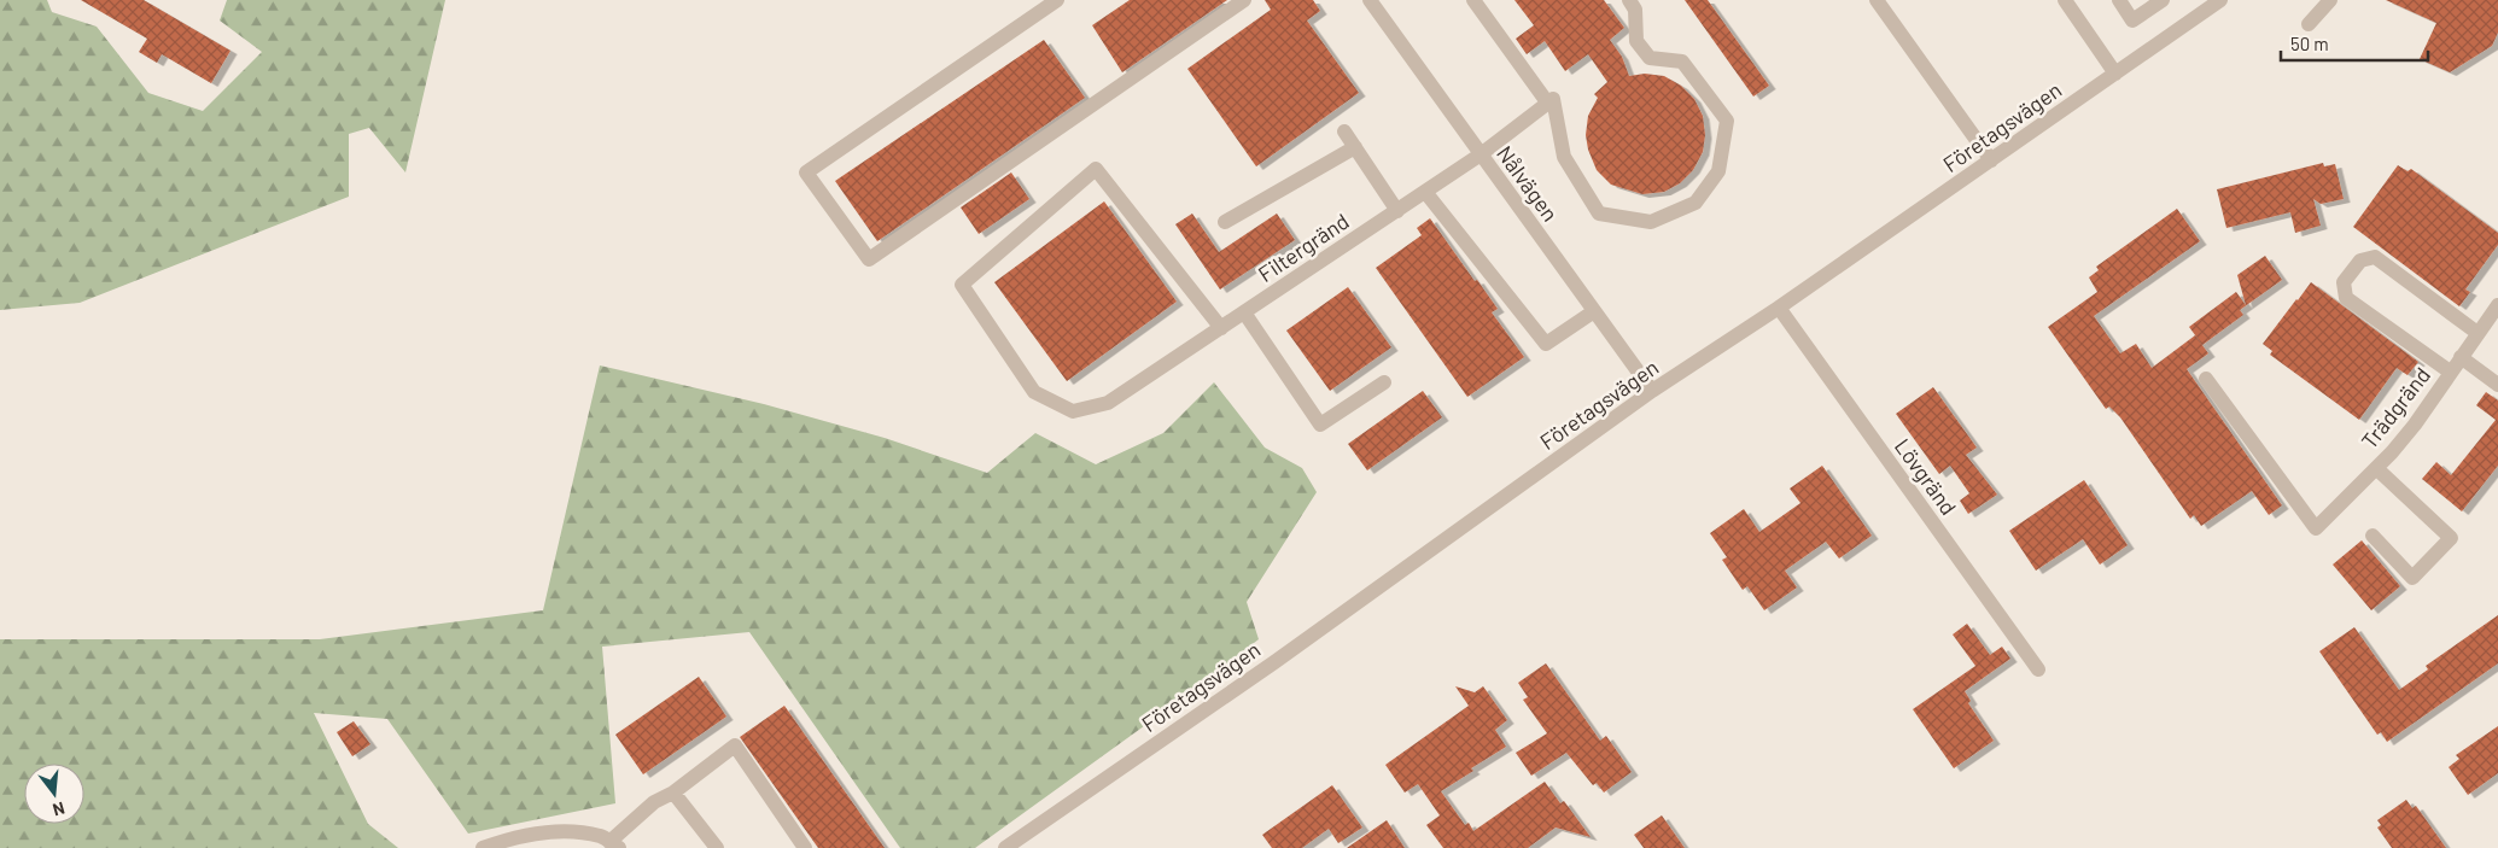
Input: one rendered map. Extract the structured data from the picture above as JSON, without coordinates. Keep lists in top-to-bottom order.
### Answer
{
  "streets": {
    "street": [
      "Företagsvägen",
      "Nålvägen",
      "Filtergränd",
      "Trädgränd",
      "Lövgränd"
    ]
  },
  "crossings": [
    ["Företagsvägen", "Nålvägen"],
    ["Företagsvägen", "Lövgränd"],
    ["Nålvägen", "Filtergränd"]
  ],
  "scale_bar": "50 m",
  "north": "bottom"
}
